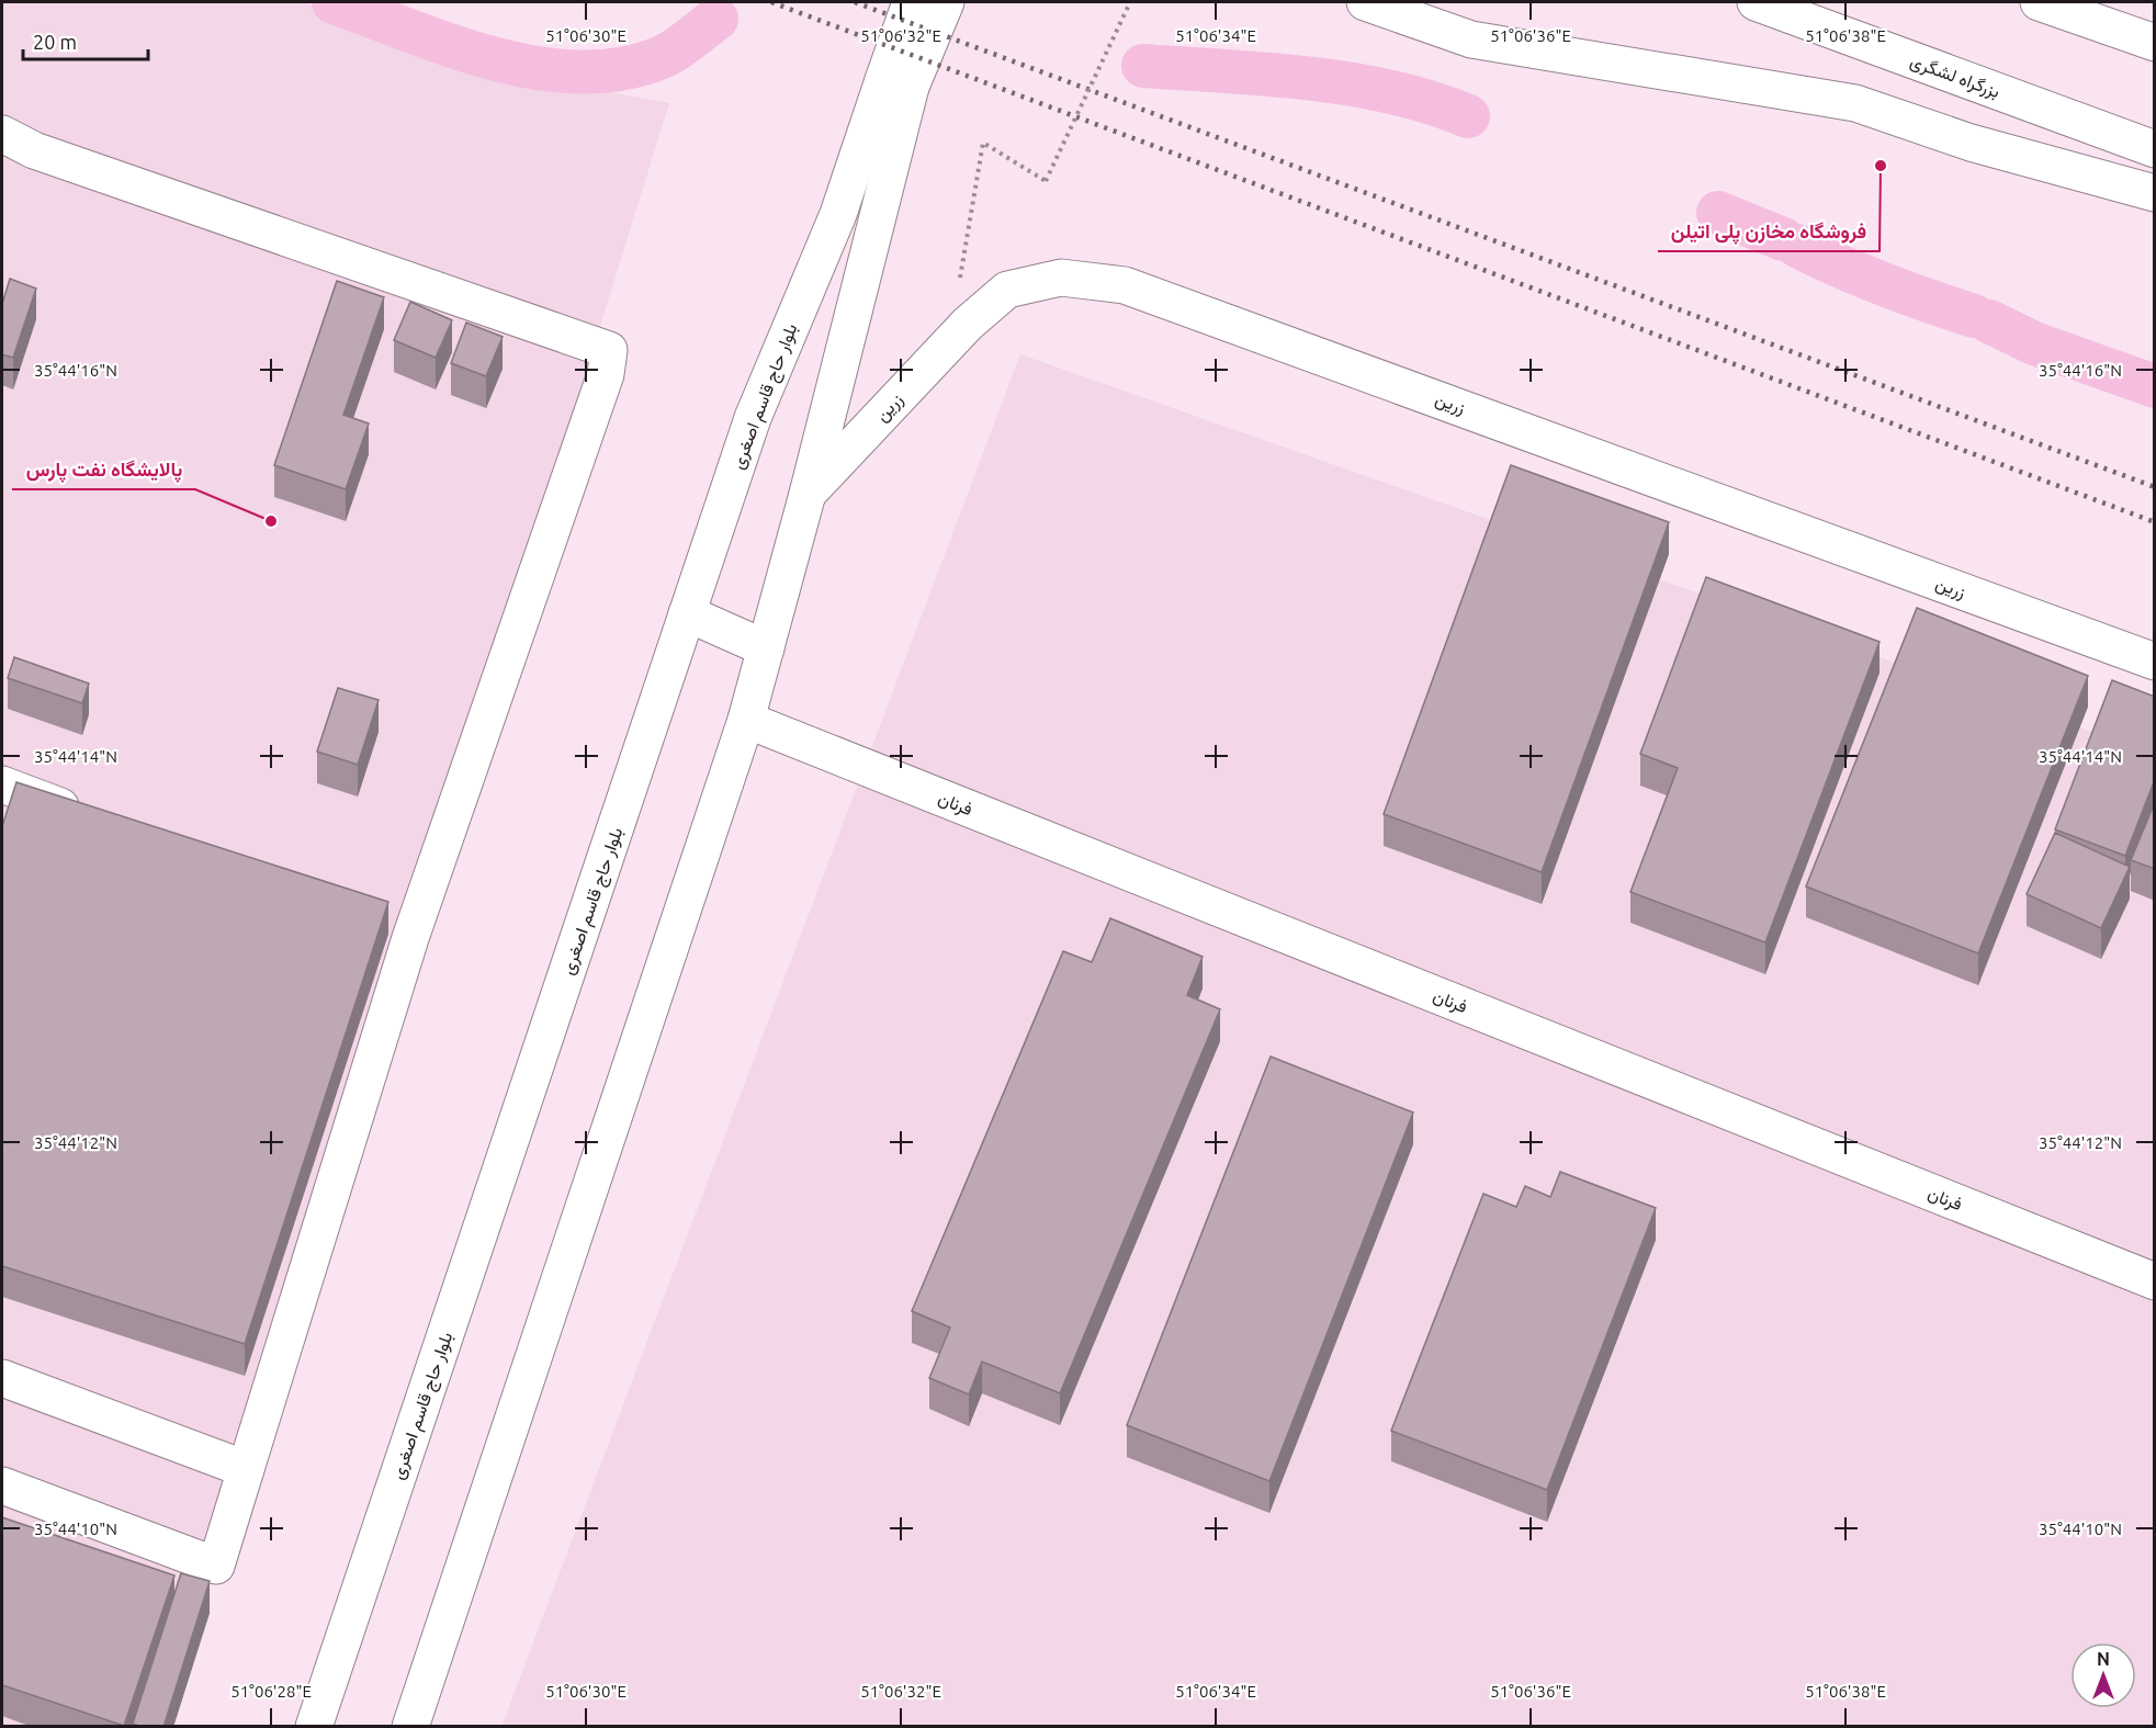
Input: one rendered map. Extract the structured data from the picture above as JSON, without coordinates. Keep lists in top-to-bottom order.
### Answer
{
  "streets": {
    "main road": [
      "بزرگراه لشگری",
      "بلوار حاج قاسم اصغری",
      "زرین",
      "فرنان"
    ]
  },
  "places": ["فروشگاه مخازن پلی اتیلن", "پالایشگاه نفت پارس"],
  "scale_bar": "20 m",
  "north": "top",
  "coordinates": [
    "51°06'30\"E",
    "51°06'32\"E",
    "51°06'34\"E",
    "51°06'36\"E",
    "51°06'38\"E",
    "35°44'16\"N",
    "35°44'14\"N",
    "35°44'12\"N",
    "35°44'10\"N",
    "51°06'28\"E"
  ]
}
